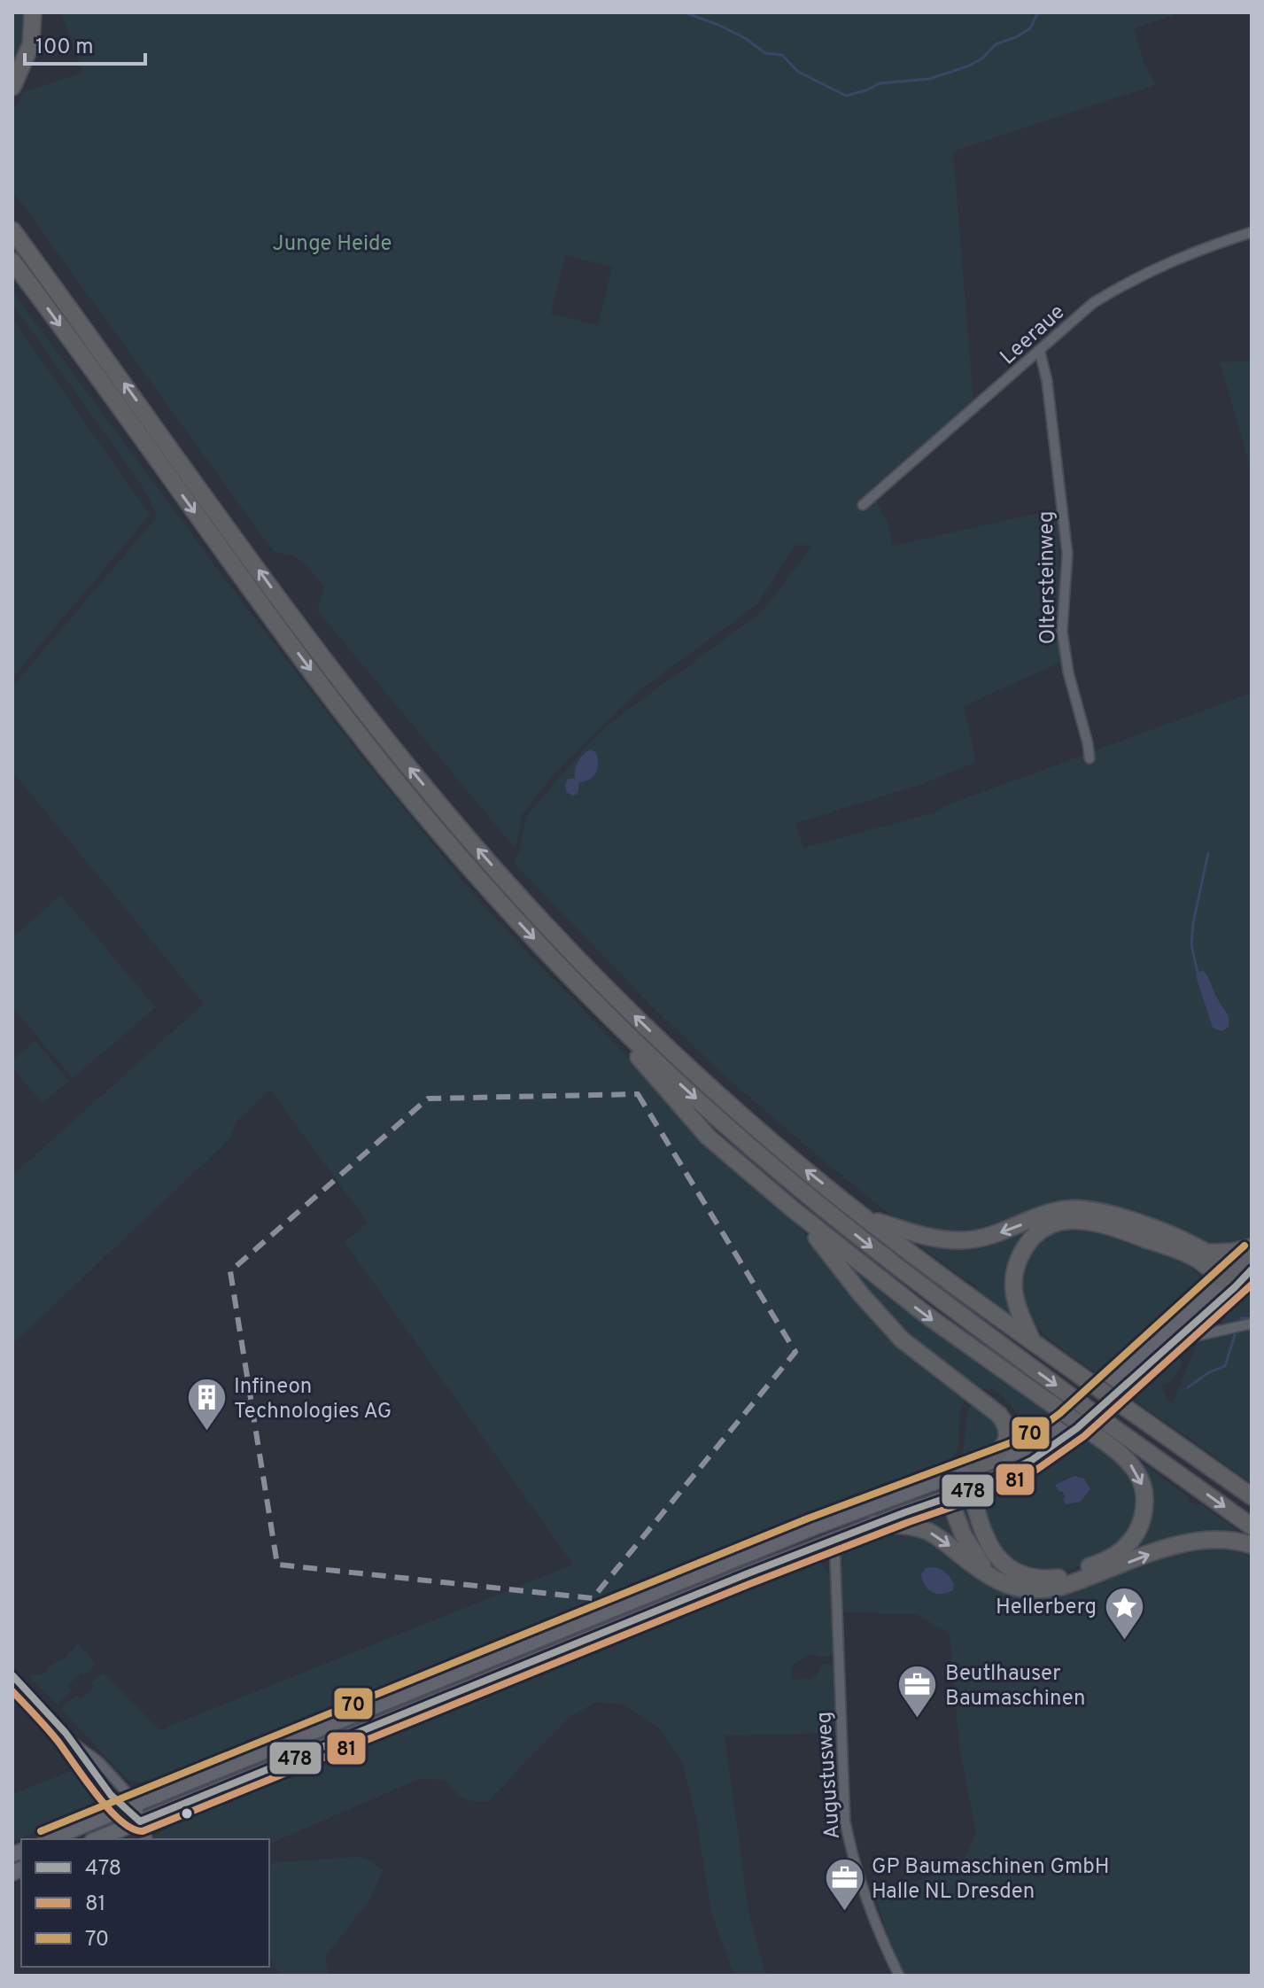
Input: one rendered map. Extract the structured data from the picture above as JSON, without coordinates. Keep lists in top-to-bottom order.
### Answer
{
  "streets": {
    "street": ["Leeraue", "Oltersteinweg", "Augustusweg"]
  },
  "crossings": [
    ["Leeraue", "Oltersteinweg"]
  ],
  "parks": ["Junge Heide"],
  "places": {
    "building": ["Infineon Technologies AG"],
    "place": ["Hellerberg"],
    "office": ["Beutlhauser Baumaschinen", "GP Baumaschinen GmbH Halle NL Dresden"]
  },
  "lines": ["transit line 70", "transit line 478", "transit line 81"],
  "legend": ["478", "81", "70"],
  "scale_bar": "100 m"
}
